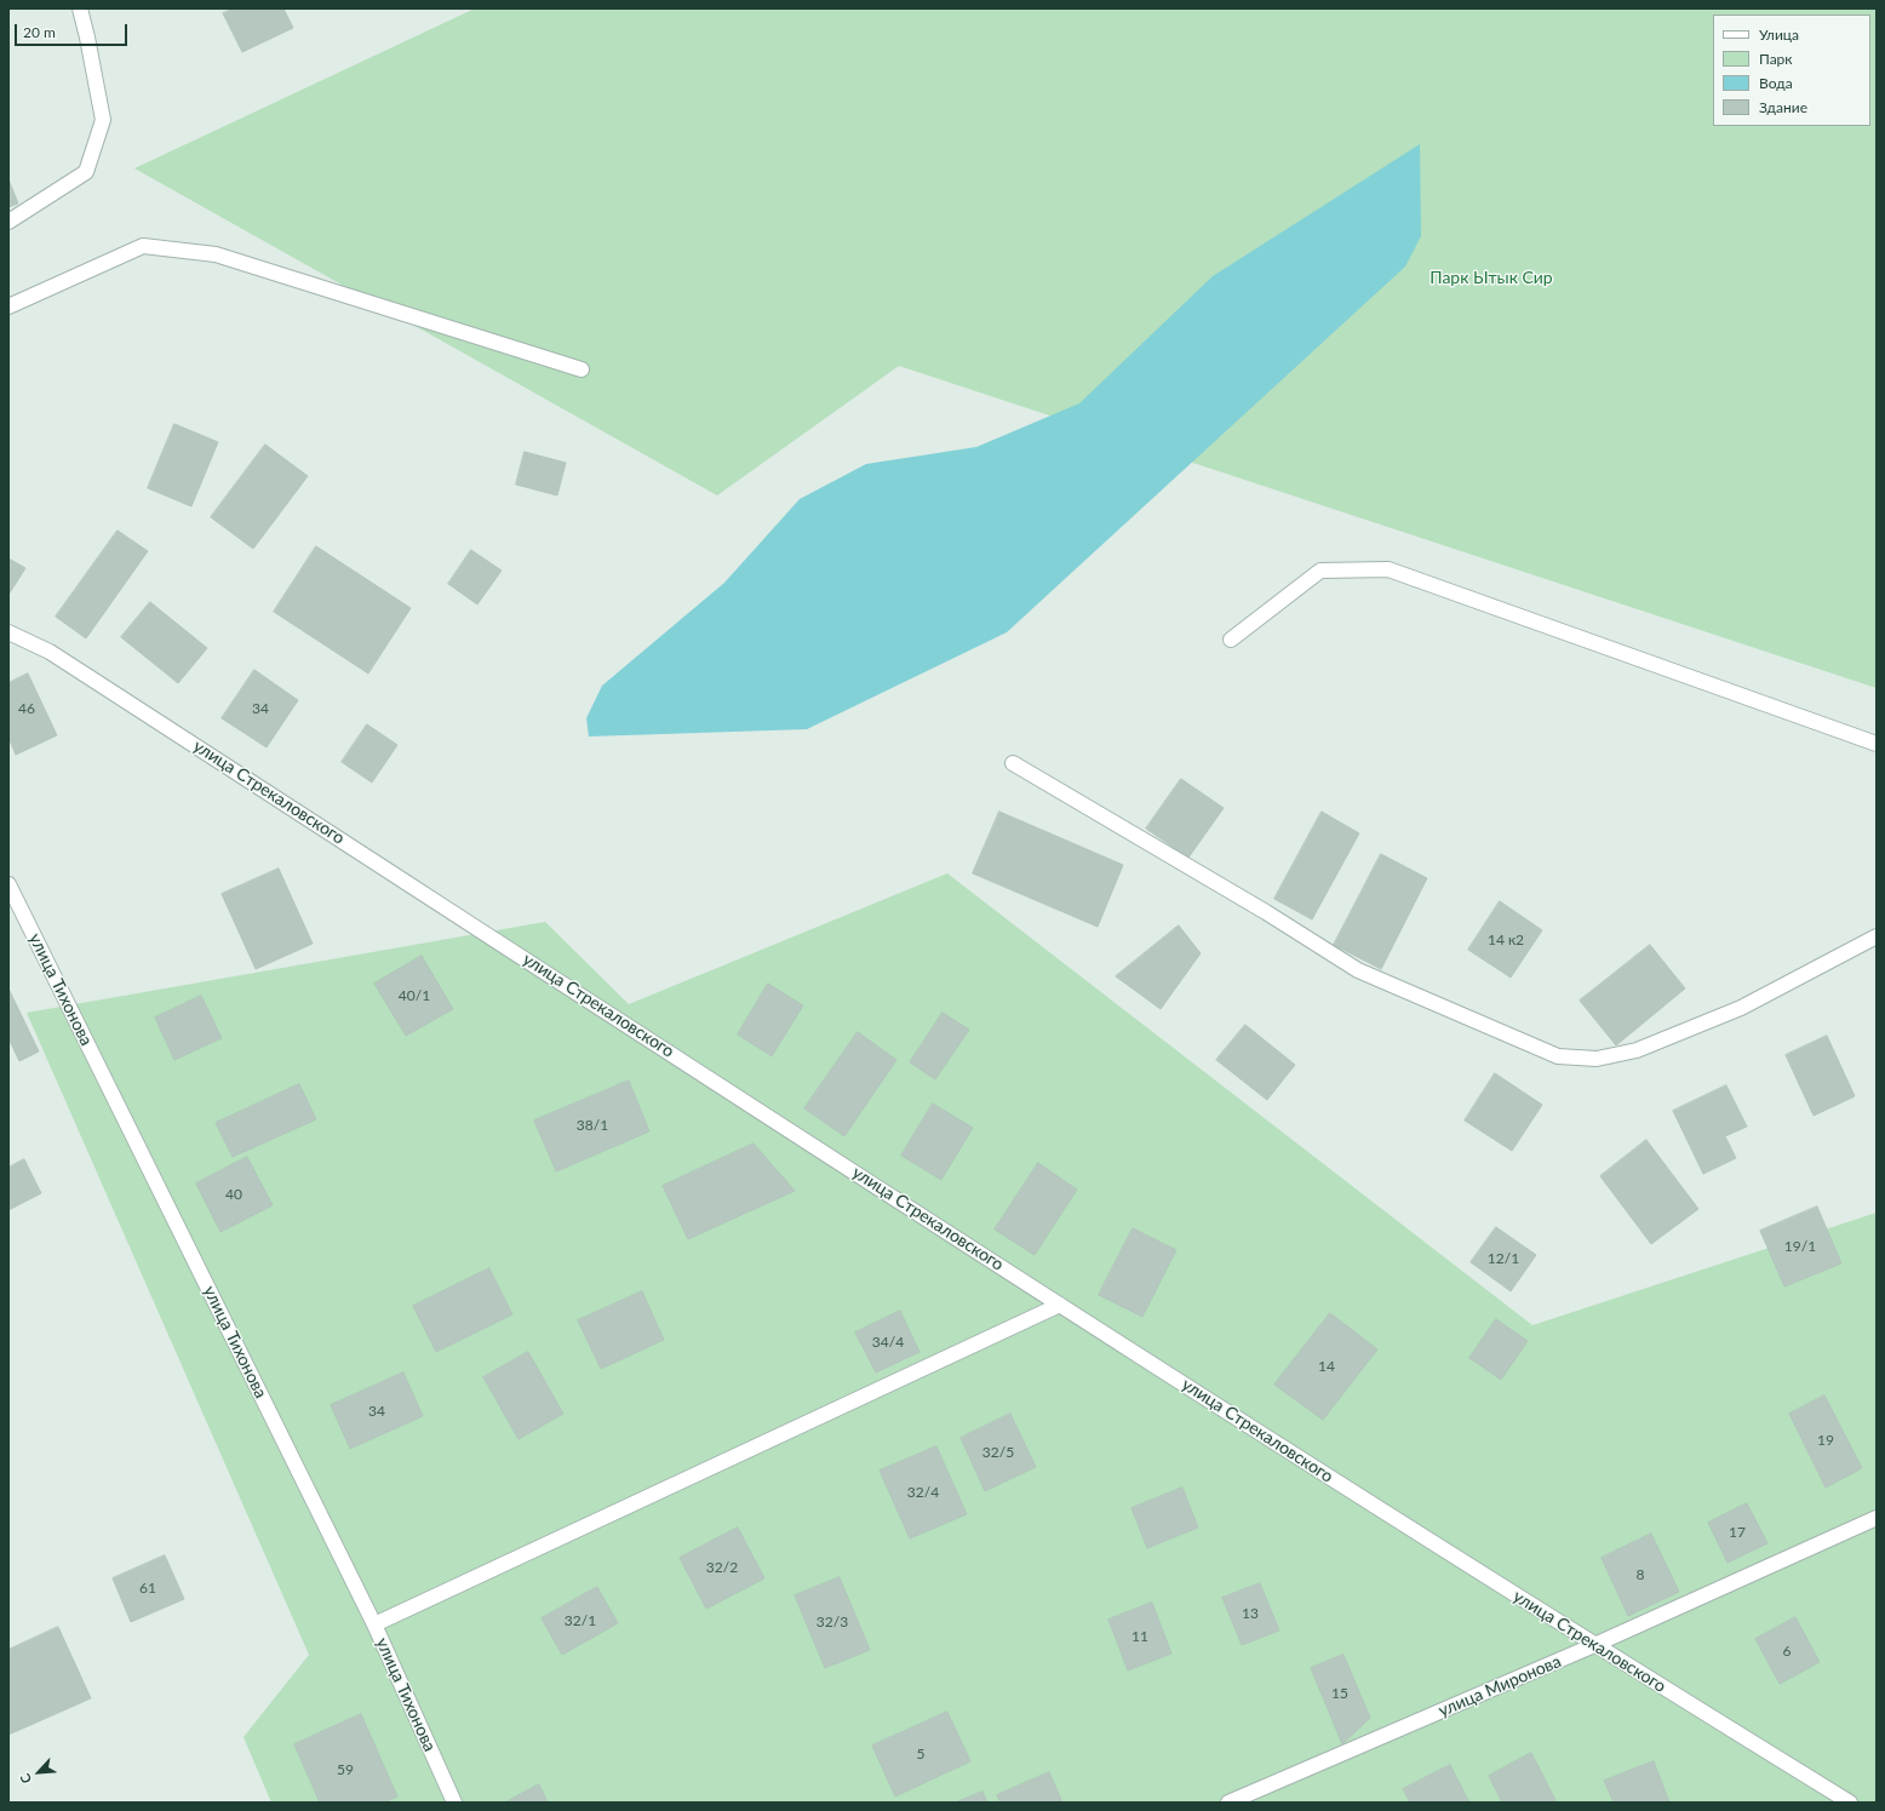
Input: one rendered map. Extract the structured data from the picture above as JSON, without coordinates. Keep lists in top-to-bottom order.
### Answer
{
  "streets": {
    "street": ["улица Стрекаловского", "улица Тихонова", "улица Миронова"]
  },
  "crossings": [
    ["улица Стрекаловского", "улица Миронова"]
  ],
  "parks": ["Парк Ытык Сир"],
  "house_numbers": [
    "46",
    "34",
    "14 к2",
    "40/1",
    "38/1",
    "40",
    "19/1",
    "12/1",
    "34/4",
    "14",
    "34",
    "19",
    "32/5",
    "32/4",
    "17",
    "32/2",
    "8",
    "61",
    "13",
    "32/1",
    "32/3",
    "11",
    "6",
    "15",
    "5",
    "59"
  ],
  "legend": [
    "Улица",
    "Парк",
    "Вода",
    "Здание"
  ],
  "scale_bar": "20 m",
  "north": "bottom left"
}
